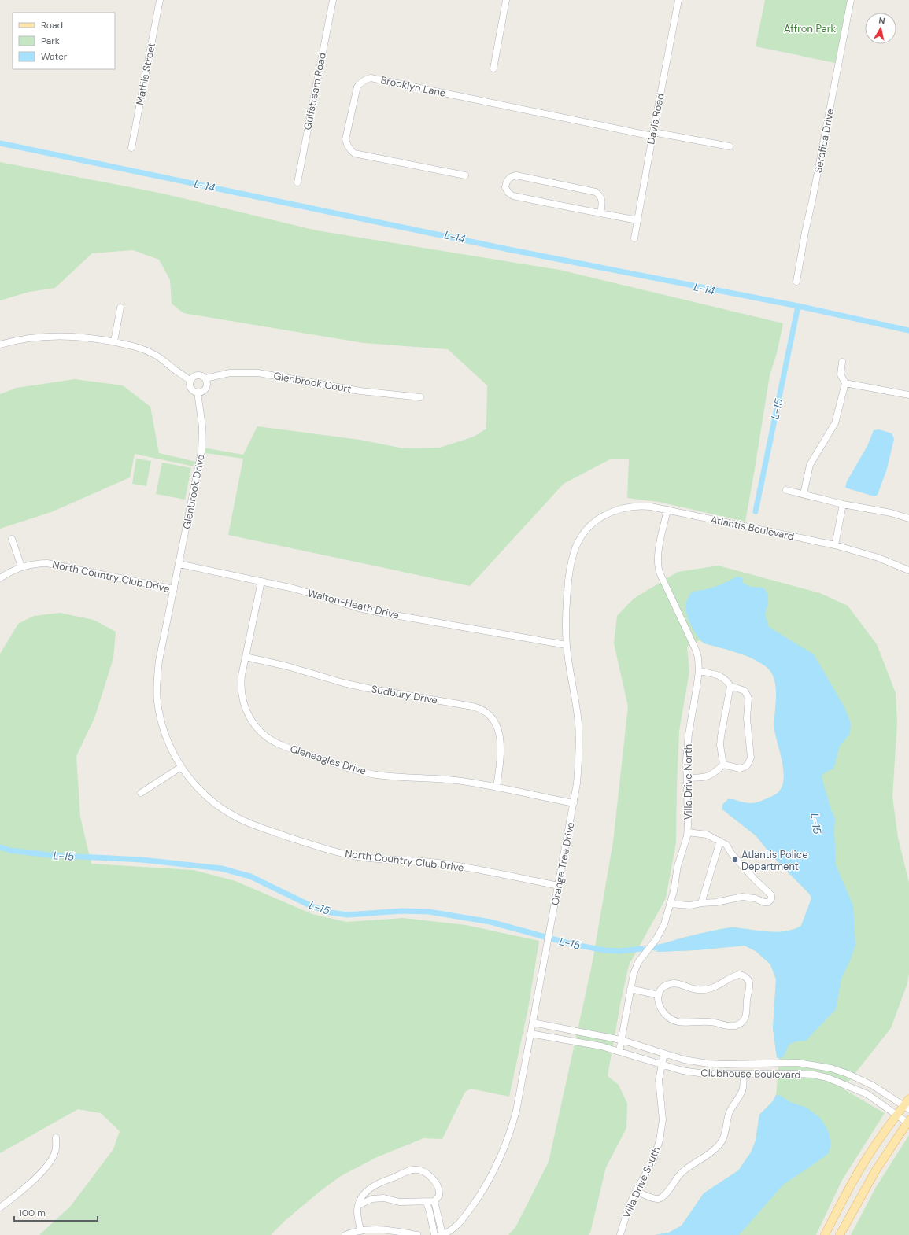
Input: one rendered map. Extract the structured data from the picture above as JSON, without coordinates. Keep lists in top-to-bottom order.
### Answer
{
  "streets": {
    "street": [
      "Mathis Street",
      "Brooklyn Lane",
      "Gulfstream Road",
      "Davis Road",
      "Serafica Drive",
      "Glenbrook Court",
      "Glenbrook Drive",
      "Atlantis Boulevard",
      "North Country Club Drive",
      "Walton-Heath Drive",
      "Sudbury Drive",
      "Gleneagles Drive",
      "Villa Drive North",
      "Orange Tree Drive",
      "Clubhouse Boulevard",
      "Villa Drive South"
    ]
  },
  "crossings": [
    ["Brooklyn Lane", "Davis Road"],
    ["Glenbrook Court", "Glenbrook Drive"],
    ["Glenbrook Drive", "North Country Club Drive"],
    ["Glenbrook Drive", "Walton-Heath Drive"],
    ["Atlantis Boulevard", "Villa Drive North"],
    ["Atlantis Boulevard", "Orange Tree Drive"],
    ["North Country Club Drive", "Orange Tree Drive"],
    ["Walton-Heath Drive", "Gleneagles Drive"],
    ["Walton-Heath Drive", "Orange Tree Drive"],
    ["Sudbury Drive", "Gleneagles Drive"],
    ["Gleneagles Drive", "Orange Tree Drive"],
    ["Villa Drive North", "Clubhouse Boulevard"],
    ["Orange Tree Drive", "Clubhouse Boulevard"],
    ["Clubhouse Boulevard", "Villa Drive South"]
  ],
  "water": ["L-14", "L-15"],
  "parks": ["Affron Park"],
  "places": ["Atlantis Police Department"],
  "legend": ["Road", "Park", "Water"],
  "scale_bar": "100 m",
  "north": "top"
}
